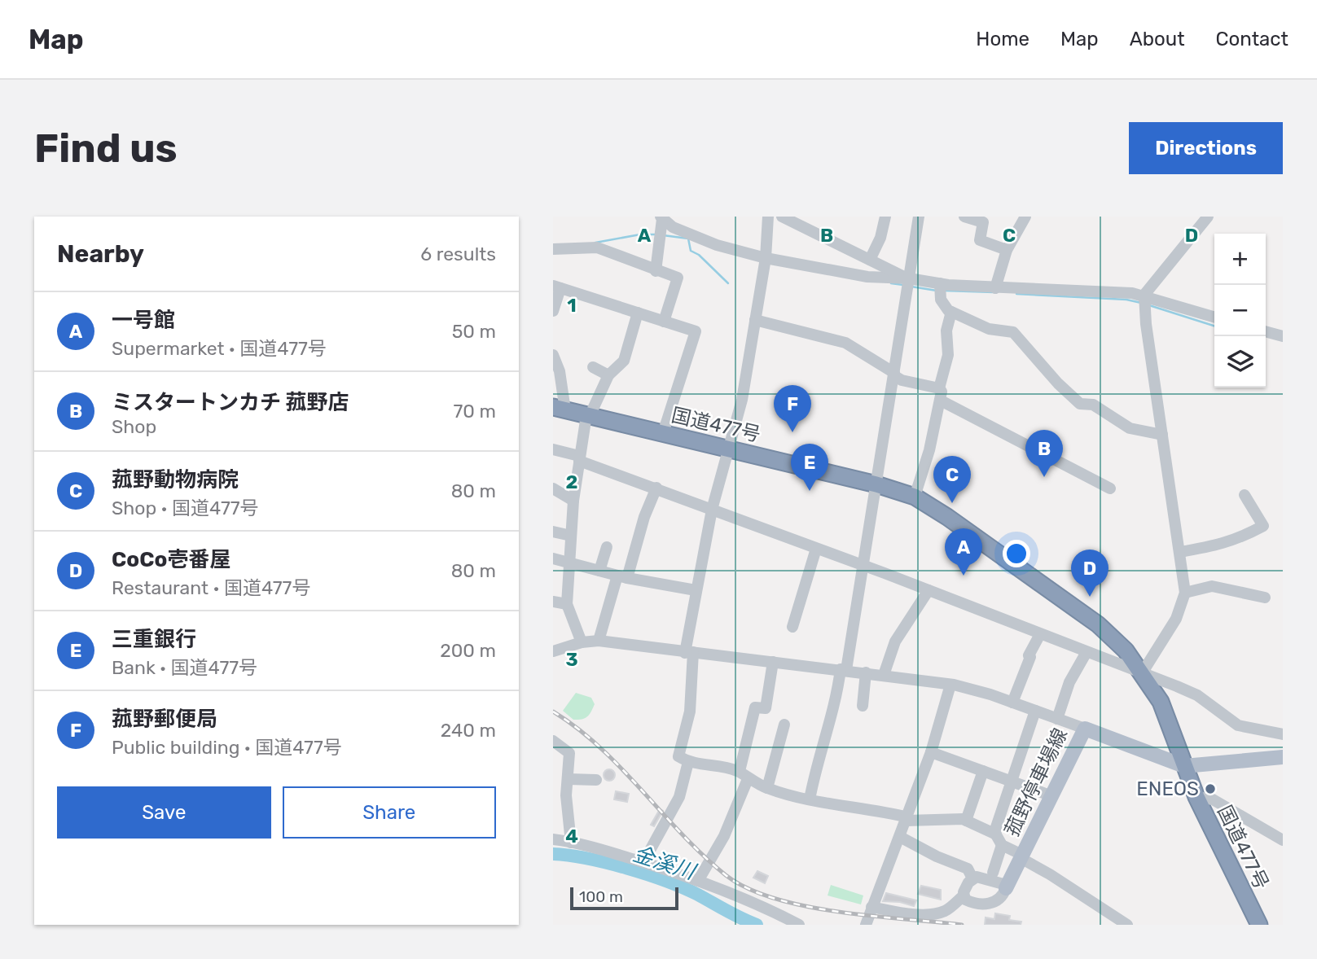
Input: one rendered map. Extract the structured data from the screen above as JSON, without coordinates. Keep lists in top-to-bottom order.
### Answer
{
  "streets": {
    "highway": ["国道477号"],
    "main road": ["菰野停車場線"]
  },
  "crossings": [
    ["国道477号", "菰野停車場線"]
  ],
  "water": ["金溪川"],
  "places": ["ENEOS"],
  "scale_bar": "100 m",
  "page": {
    "header": "Map",
    "nav": [
      "Home",
      "Map",
      "About",
      "Contact"
    ],
    "buttons": [
      "Directions",
      ["Save", "Share"]
    ],
    "title": "Find us",
    "heading": ["Nearby", "6 results"],
    "map_buttons": ["+", "−"],
    "list": [
      {
        "mark": "A",
        "name": "一号館",
        "note": "Supermarket · 国道477号",
        "value": "50 m"
      },
      {
        "mark": "B",
        "name": "ミスタートンカチ 菰野店",
        "note": "Shop",
        "value": "70 m"
      },
      {
        "mark": "C",
        "name": "菰野動物病院",
        "note": "Shop · 国道477号",
        "value": "80 m"
      },
      {
        "mark": "D",
        "name": "CoCo壱番屋",
        "note": "Restaurant · 国道477号",
        "value": "80 m"
      },
      {
        "mark": "E",
        "name": "三重銀行",
        "note": "Bank · 国道477号",
        "value": "200 m"
      },
      {
        "mark": "F",
        "name": "菰野郵便局",
        "note": "Public building · 国道477号",
        "value": "240 m"
      }
    ],
    "pins": [
      "F",
      "B",
      "E",
      "C",
      "A",
      "D"
    ],
    "scale": "100 m"
  },
  "grid": {
    "columns": [
      "A",
      "B",
      "C",
      "D"
    ],
    "rows": [
      "1",
      "2",
      "3",
      "4"
    ]
  }
}
